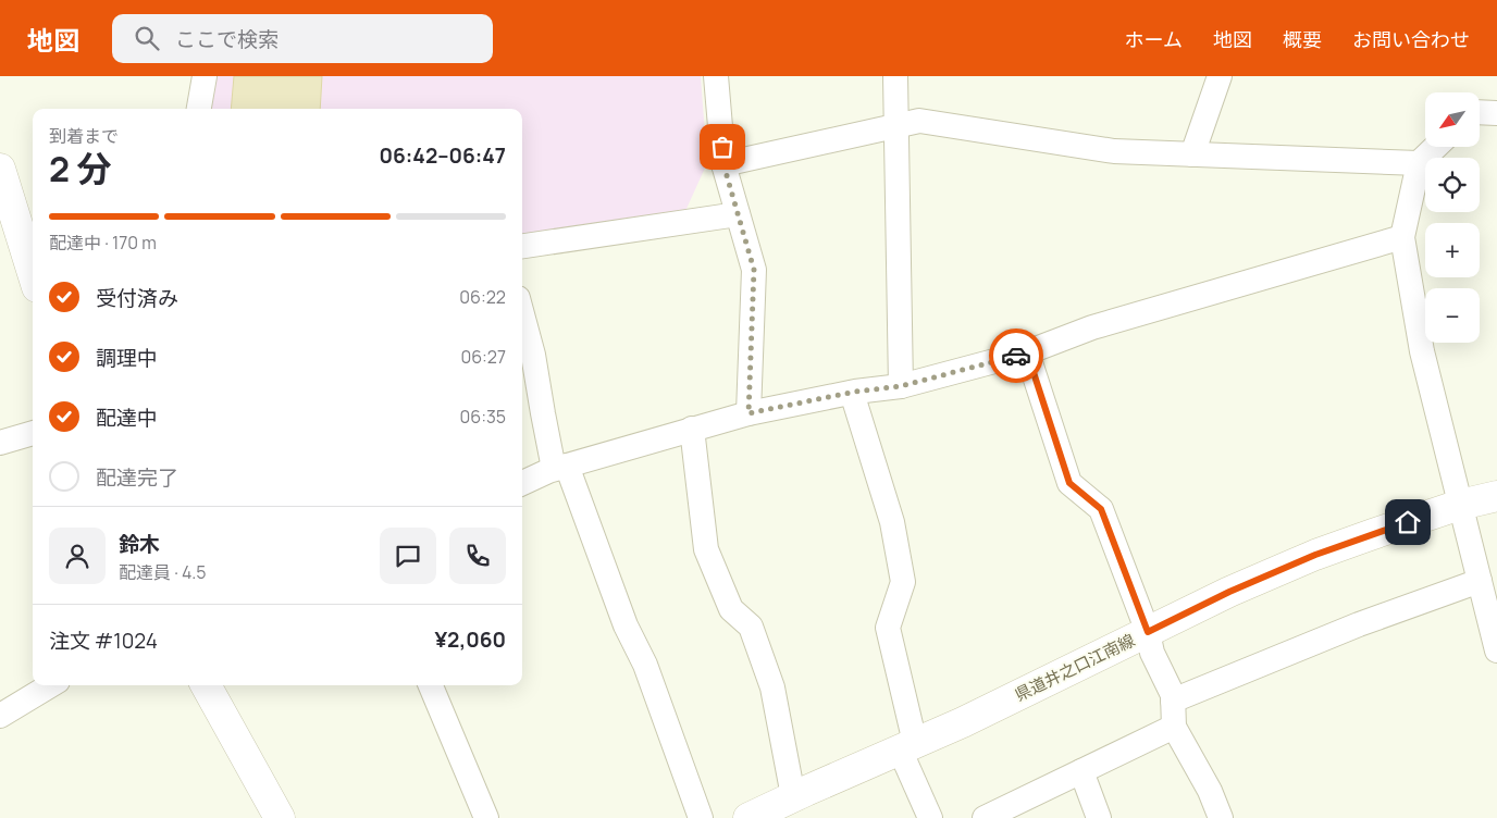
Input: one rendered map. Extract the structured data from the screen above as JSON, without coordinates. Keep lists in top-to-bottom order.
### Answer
{
  "streets": {
    "main road": ["県道井之口江南線"]
  },
  "north": "bottom left",
  "page": {
    "header": "地図",
    "search": "ここで検索",
    "nav": [
      "ホーム",
      "地図",
      "概要",
      "お問い合わせ"
    ],
    "map_buttons": ["+", "−"],
    "heading": ["2 分", "到着まで", "06:42–06:47"],
    "panel": [
      "鈴木",
      "配達員 · 4.5",
      "注文 #1024",
      "¥2,060"
    ],
    "bar": "配達中 · 170 m",
    "list": [
      ["受付済み", "06:22"],
      ["調理中", "06:27"],
      ["配達中", "06:35"],
      "配達完了"
    ]
  }
}
